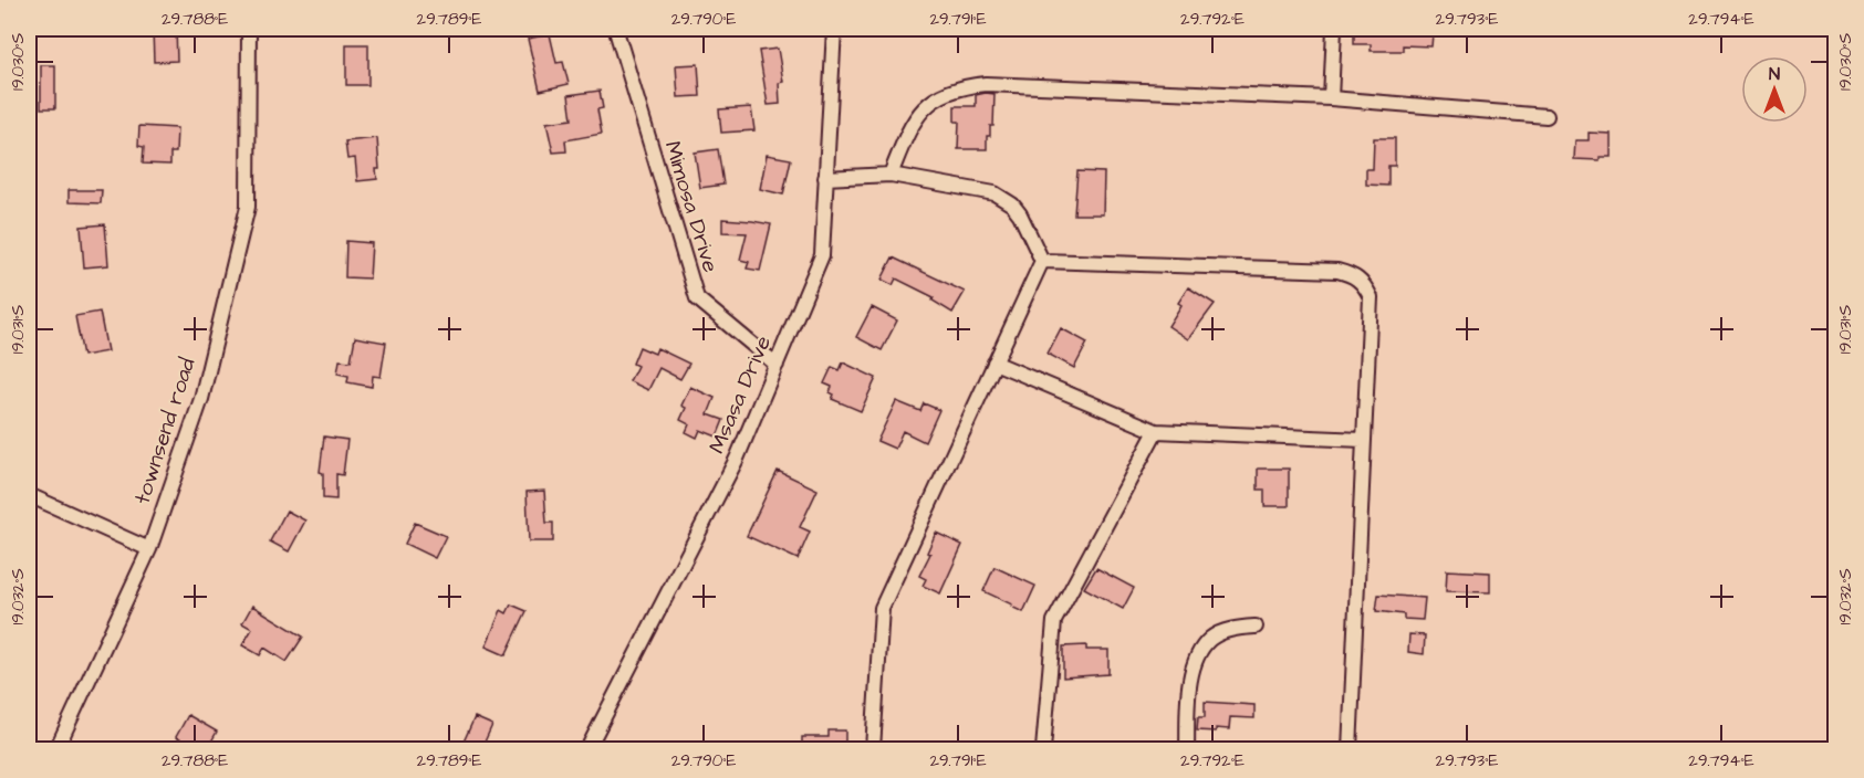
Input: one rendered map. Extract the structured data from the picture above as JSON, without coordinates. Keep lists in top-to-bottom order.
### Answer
{
  "streets": {
    "street": ["Mimosa Drive", "Msasa Drive", "townsend road"]
  },
  "crossings": [
    ["Mimosa Drive", "Msasa Drive"]
  ],
  "north": "top",
  "coordinates": [
    "29.788°E",
    "29.789°E",
    "29.790°E",
    "29.791°E",
    "29.792°E",
    "29.793°E",
    "29.794°E",
    "19.030°S",
    "19.031°S",
    "19.032°S"
  ]
}
